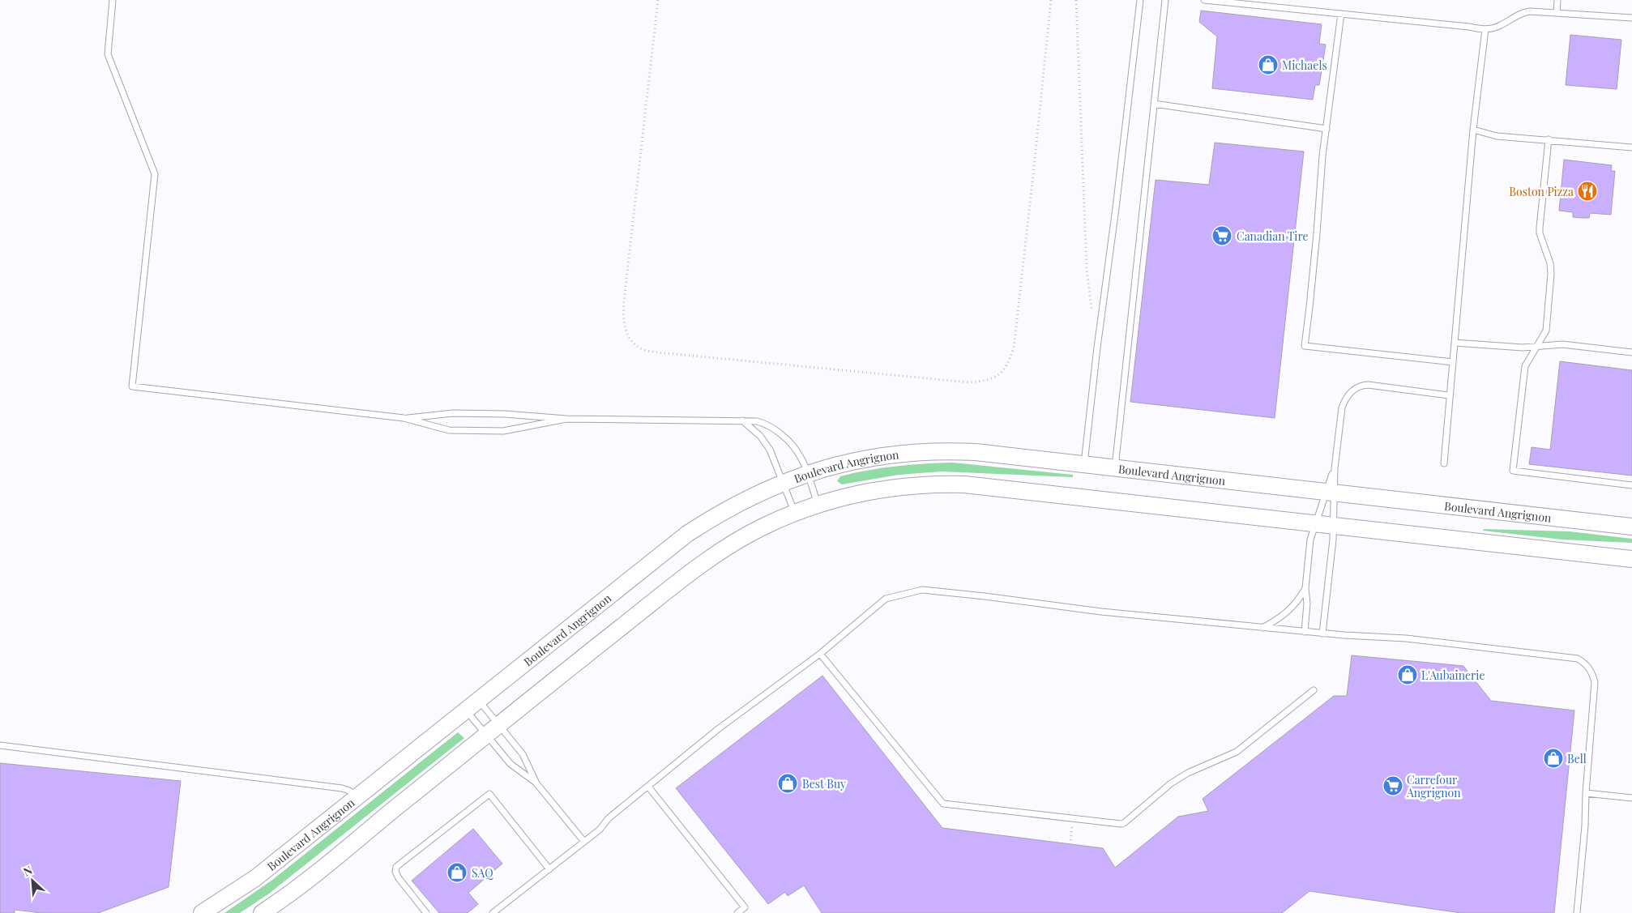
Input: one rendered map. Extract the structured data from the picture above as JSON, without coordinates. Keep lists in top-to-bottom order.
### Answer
{
  "streets": {
    "main road": ["Boulevard Angrignon"]
  },
  "places": {
    "shop": [
      "Michaels",
      "L'Aubainerie",
      "Bell",
      "Best Buy",
      "SAQ"
    ],
    "restaurant": ["Boston Pizza"],
    "supermarket": ["Canadian Tire", "Carrefour Angrignon"]
  },
  "north": "top left"
}
